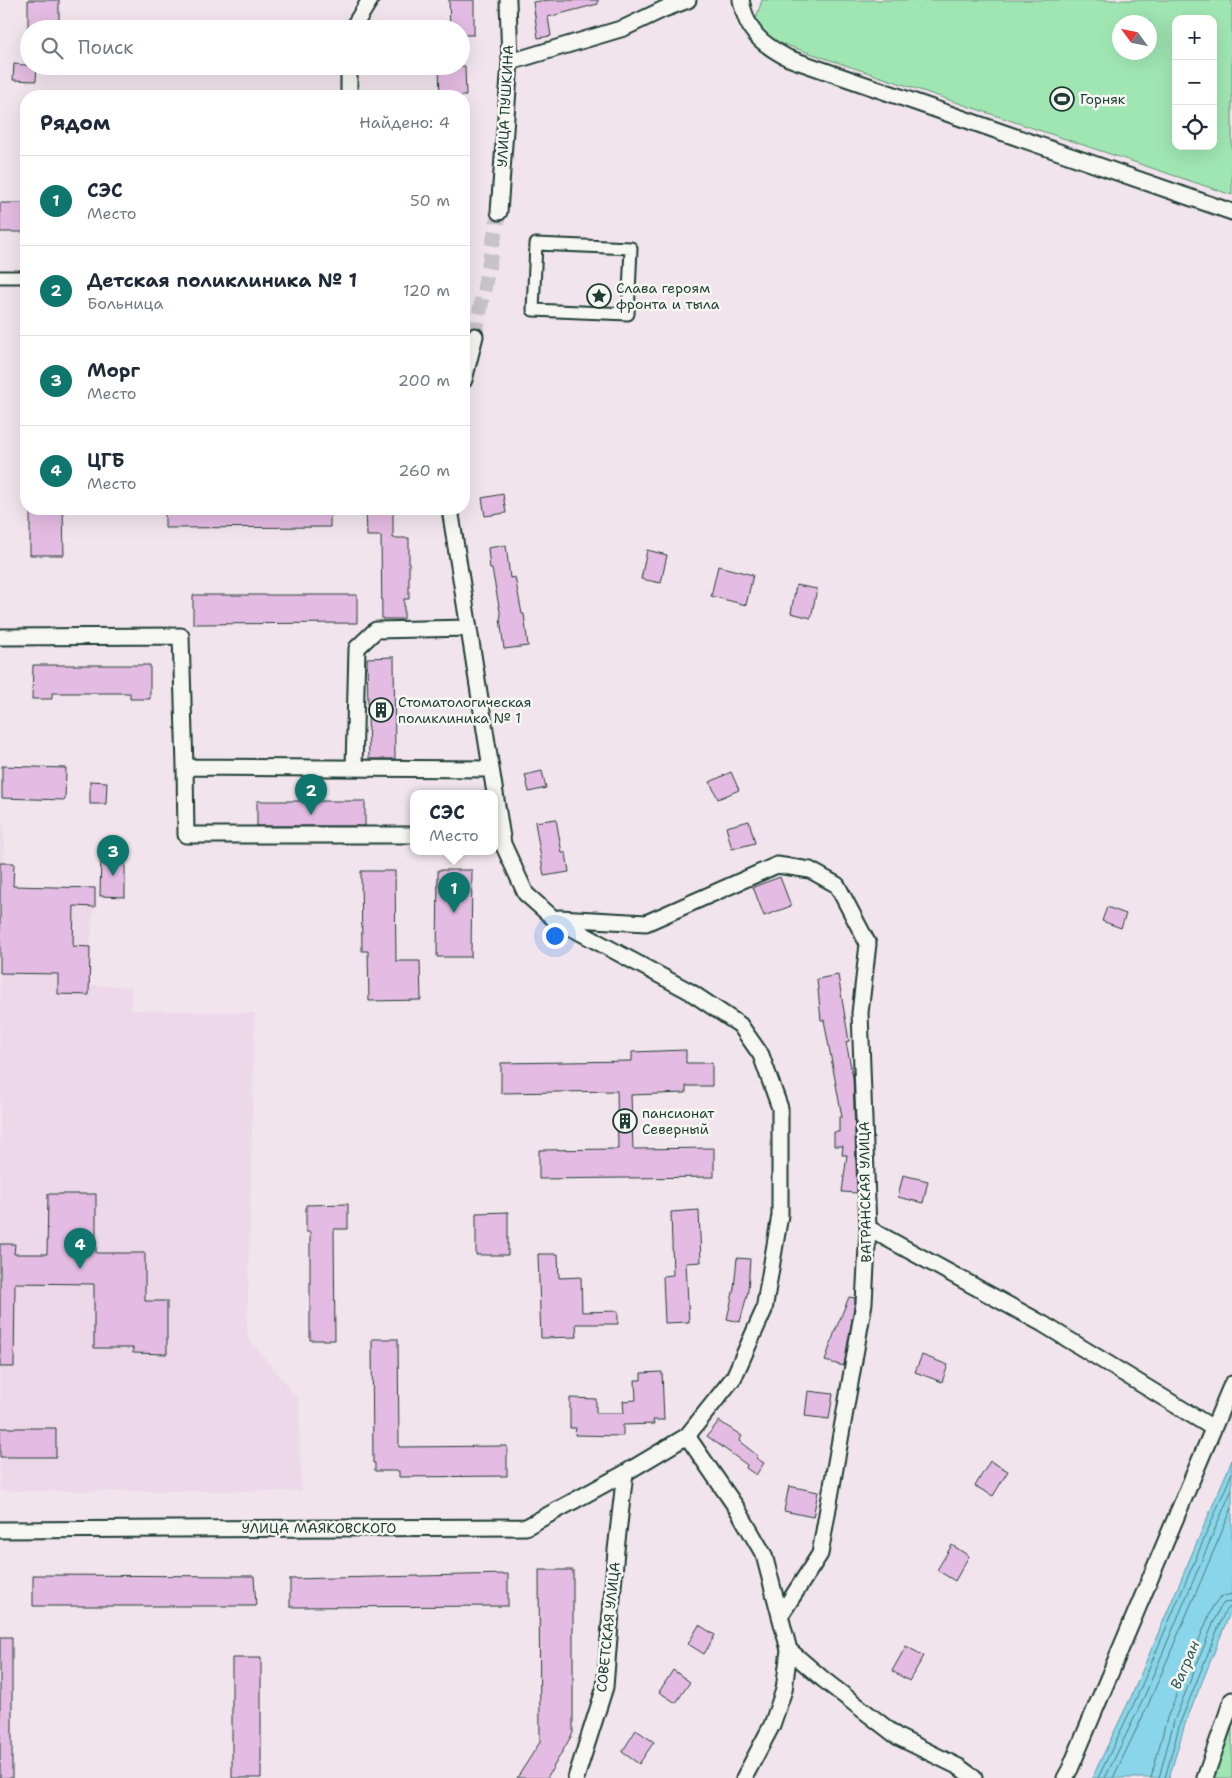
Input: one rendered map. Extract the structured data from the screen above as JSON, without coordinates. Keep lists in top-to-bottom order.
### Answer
{
  "streets": {
    "street": [
      "УЛИЦА ПУШКИНА",
      "ВАГРАНСКАЯ УЛИЦА",
      "УЛИЦА МАЯКОВСКОГО",
      "СОВЕТСКАЯ УЛИЦА"
    ]
  },
  "crossings": [
    ["УЛИЦА МАЯКОВСКОГО", "СОВЕТСКАЯ УЛИЦА"]
  ],
  "water": ["Вагран"],
  "places": {
    "sports": ["Горняк"],
    "place": ["Слава героям фронта и тыла"],
    "building": ["Стоматологическая поликлиника № 1", "пансионат Северный"]
  },
  "north": "top left",
  "page": {
    "map_buttons": ["+", "−"],
    "search": "Поиск",
    "heading": ["Рядом", "Найдено: 4"],
    "list": [
      {
        "mark": "1",
        "name": "СЭС",
        "note": "Место",
        "value": "50 m"
      },
      {
        "mark": "2",
        "name": "Детская поликлиника № 1",
        "note": "Больница",
        "value": "120 m"
      },
      {
        "mark": "3",
        "name": "Морг",
        "note": "Место",
        "value": "200 m"
      },
      {
        "mark": "4",
        "name": "ЦГБ",
        "note": "Место",
        "value": "260 m"
      }
    ],
    "pins": [
      "2",
      "3",
      "1",
      "4"
    ],
    "popup": ["СЭС", "Место"]
  }
}
